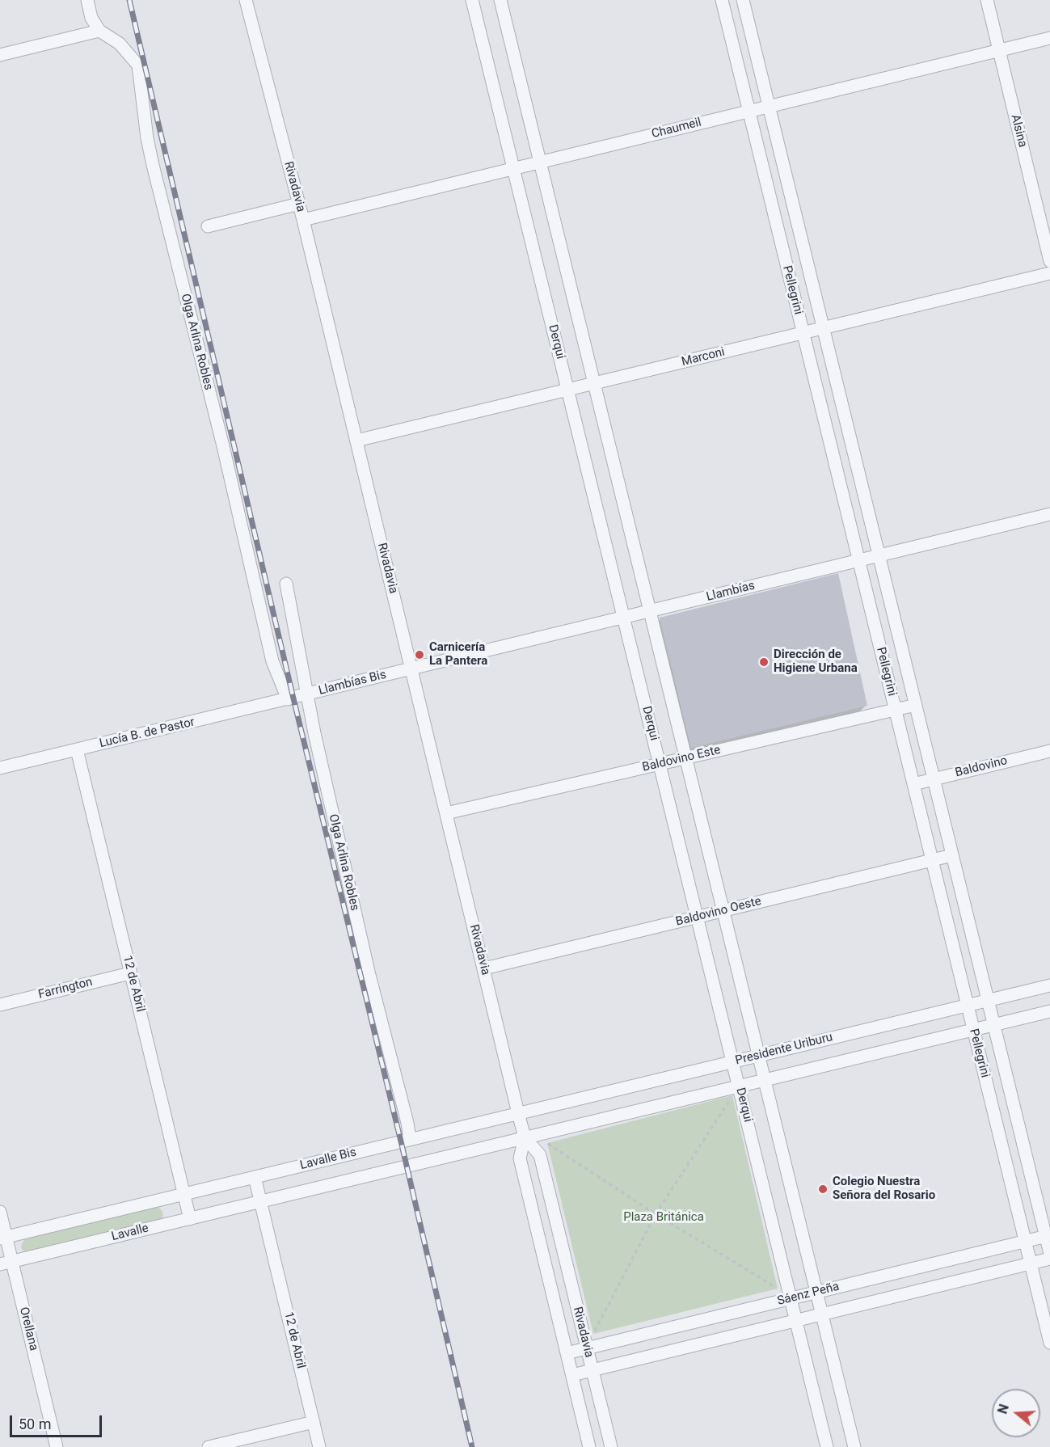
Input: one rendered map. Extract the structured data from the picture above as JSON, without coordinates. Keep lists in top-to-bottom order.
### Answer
{
  "streets": {
    "street": [
      "Chaumeil",
      "Alsina",
      "Rivadavia",
      "Pellegrini",
      "Olga Arlina Robles",
      "Derqui",
      "Marconi",
      "Llambías",
      "Llambías Bis",
      "Lucía B. de Pastor",
      "Baldovino Este",
      "Baldovino",
      "Baldovino Oeste",
      "12 de Abril",
      "Farrington",
      "Presidente Uriburu",
      "Lavalle Bis",
      "Lavalle",
      "Sáenz Peña",
      "Orellana"
    ]
  },
  "crossings": [
    ["Chaumeil", "Alsina"],
    ["Chaumeil", "Rivadavia"],
    ["Chaumeil", "Pellegrini"],
    ["Chaumeil", "Derqui"],
    ["Rivadavia", "Marconi"],
    ["Rivadavia", "Llambías"],
    ["Rivadavia", "Llambías Bis"],
    ["Rivadavia", "Baldovino Este"],
    ["Rivadavia", "Baldovino Oeste"],
    ["Rivadavia", "Presidente Uriburu"],
    ["Rivadavia", "Sáenz Peña"],
    ["Pellegrini", "Marconi"],
    ["Pellegrini", "Llambías"],
    ["Pellegrini", "Baldovino Este"],
    ["Pellegrini", "Baldovino"],
    ["Pellegrini", "Baldovino Oeste"],
    ["Pellegrini", "Presidente Uriburu"],
    ["Pellegrini", "Sáenz Peña"],
    ["Olga Arlina Robles", "Llambías Bis"],
    ["Olga Arlina Robles", "Lucía B. de Pastor"],
    ["Olga Arlina Robles", "Presidente Uriburu"],
    ["Olga Arlina Robles", "Lavalle Bis"],
    ["Derqui", "Marconi"],
    ["Derqui", "Llambías"],
    ["Derqui", "Baldovino Este"],
    ["Derqui", "Baldovino Oeste"],
    ["Derqui", "Presidente Uriburu"],
    ["Derqui", "Sáenz Peña"],
    ["Llambías", "Llambías Bis"],
    ["Llambías Bis", "Lucía B. de Pastor"],
    ["Lucía B. de Pastor", "12 de Abril"],
    ["12 de Abril", "Farrington"],
    ["12 de Abril", "Lavalle Bis"],
    ["12 de Abril", "Lavalle"],
    ["Presidente Uriburu", "Lavalle Bis"],
    ["Lavalle Bis", "Lavalle"],
    ["Lavalle", "Orellana"]
  ],
  "parks": ["Plaza Británica"],
  "places": ["Carnicería La Pantera", "Dirección de Higiene Urbana", "Colegio Nuestra Señora del Rosario"],
  "scale_bar": "50 m",
  "north": "left"
}
